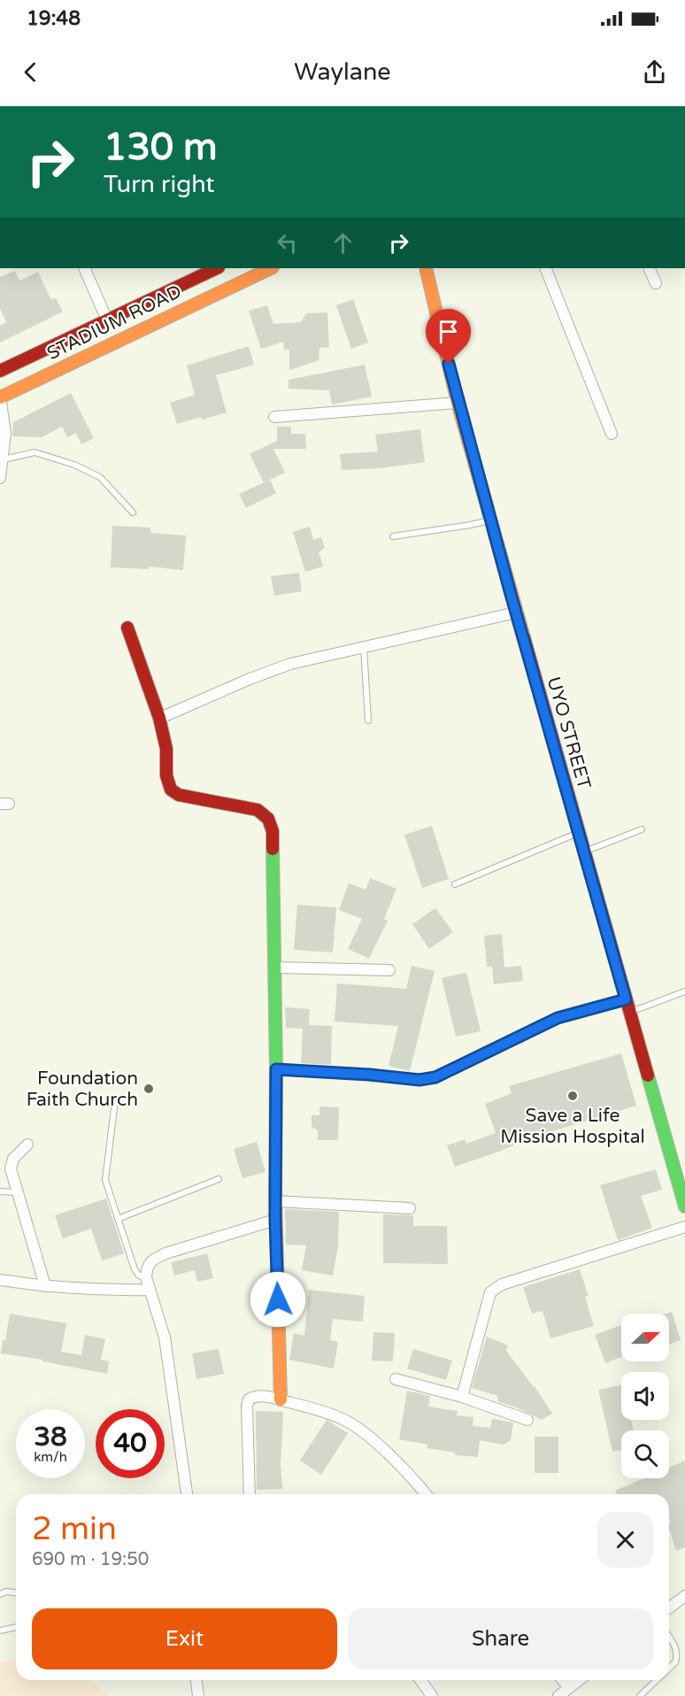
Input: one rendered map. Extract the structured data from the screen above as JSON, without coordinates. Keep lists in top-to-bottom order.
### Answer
{
  "streets": {
    "street": ["STADIUM ROAD", "UYO STREET"]
  },
  "places": ["Foundation Faith Church", "Save a Life Mission Hospital"],
  "north": "right",
  "page": {
    "status": "19:48",
    "header": "Waylane",
    "turn": ["130 m", "Turn right"],
    "speed": "38 km/h",
    "limit": "40",
    "heading": ["2 min", "690 m · 19:50"],
    "buttons": ["Exit", "Share"]
  }
}
